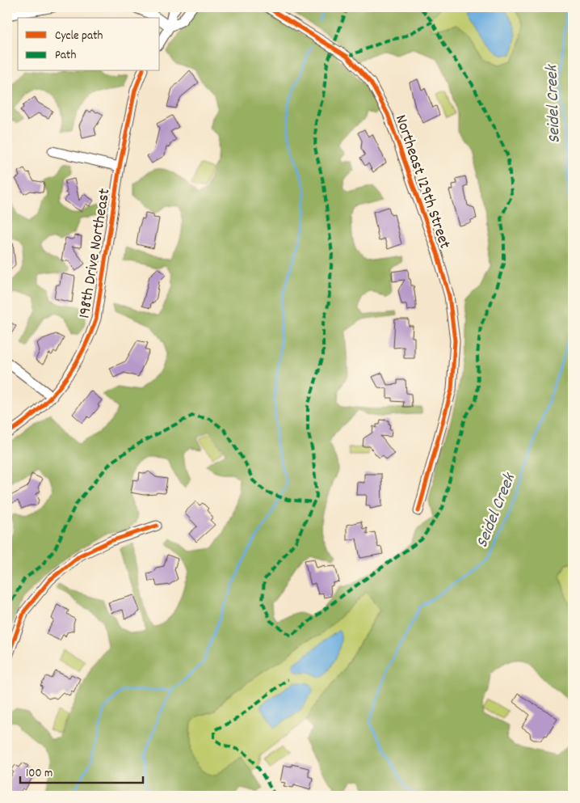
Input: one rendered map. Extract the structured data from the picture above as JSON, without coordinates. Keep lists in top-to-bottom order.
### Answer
{
  "streets": {
    "street": ["Northeast 129th Street", "198th Drive Northeast"]
  },
  "water": ["Seidel Creek"],
  "legend": ["Cycle path", "Path"],
  "scale_bar": "100 m"
}
